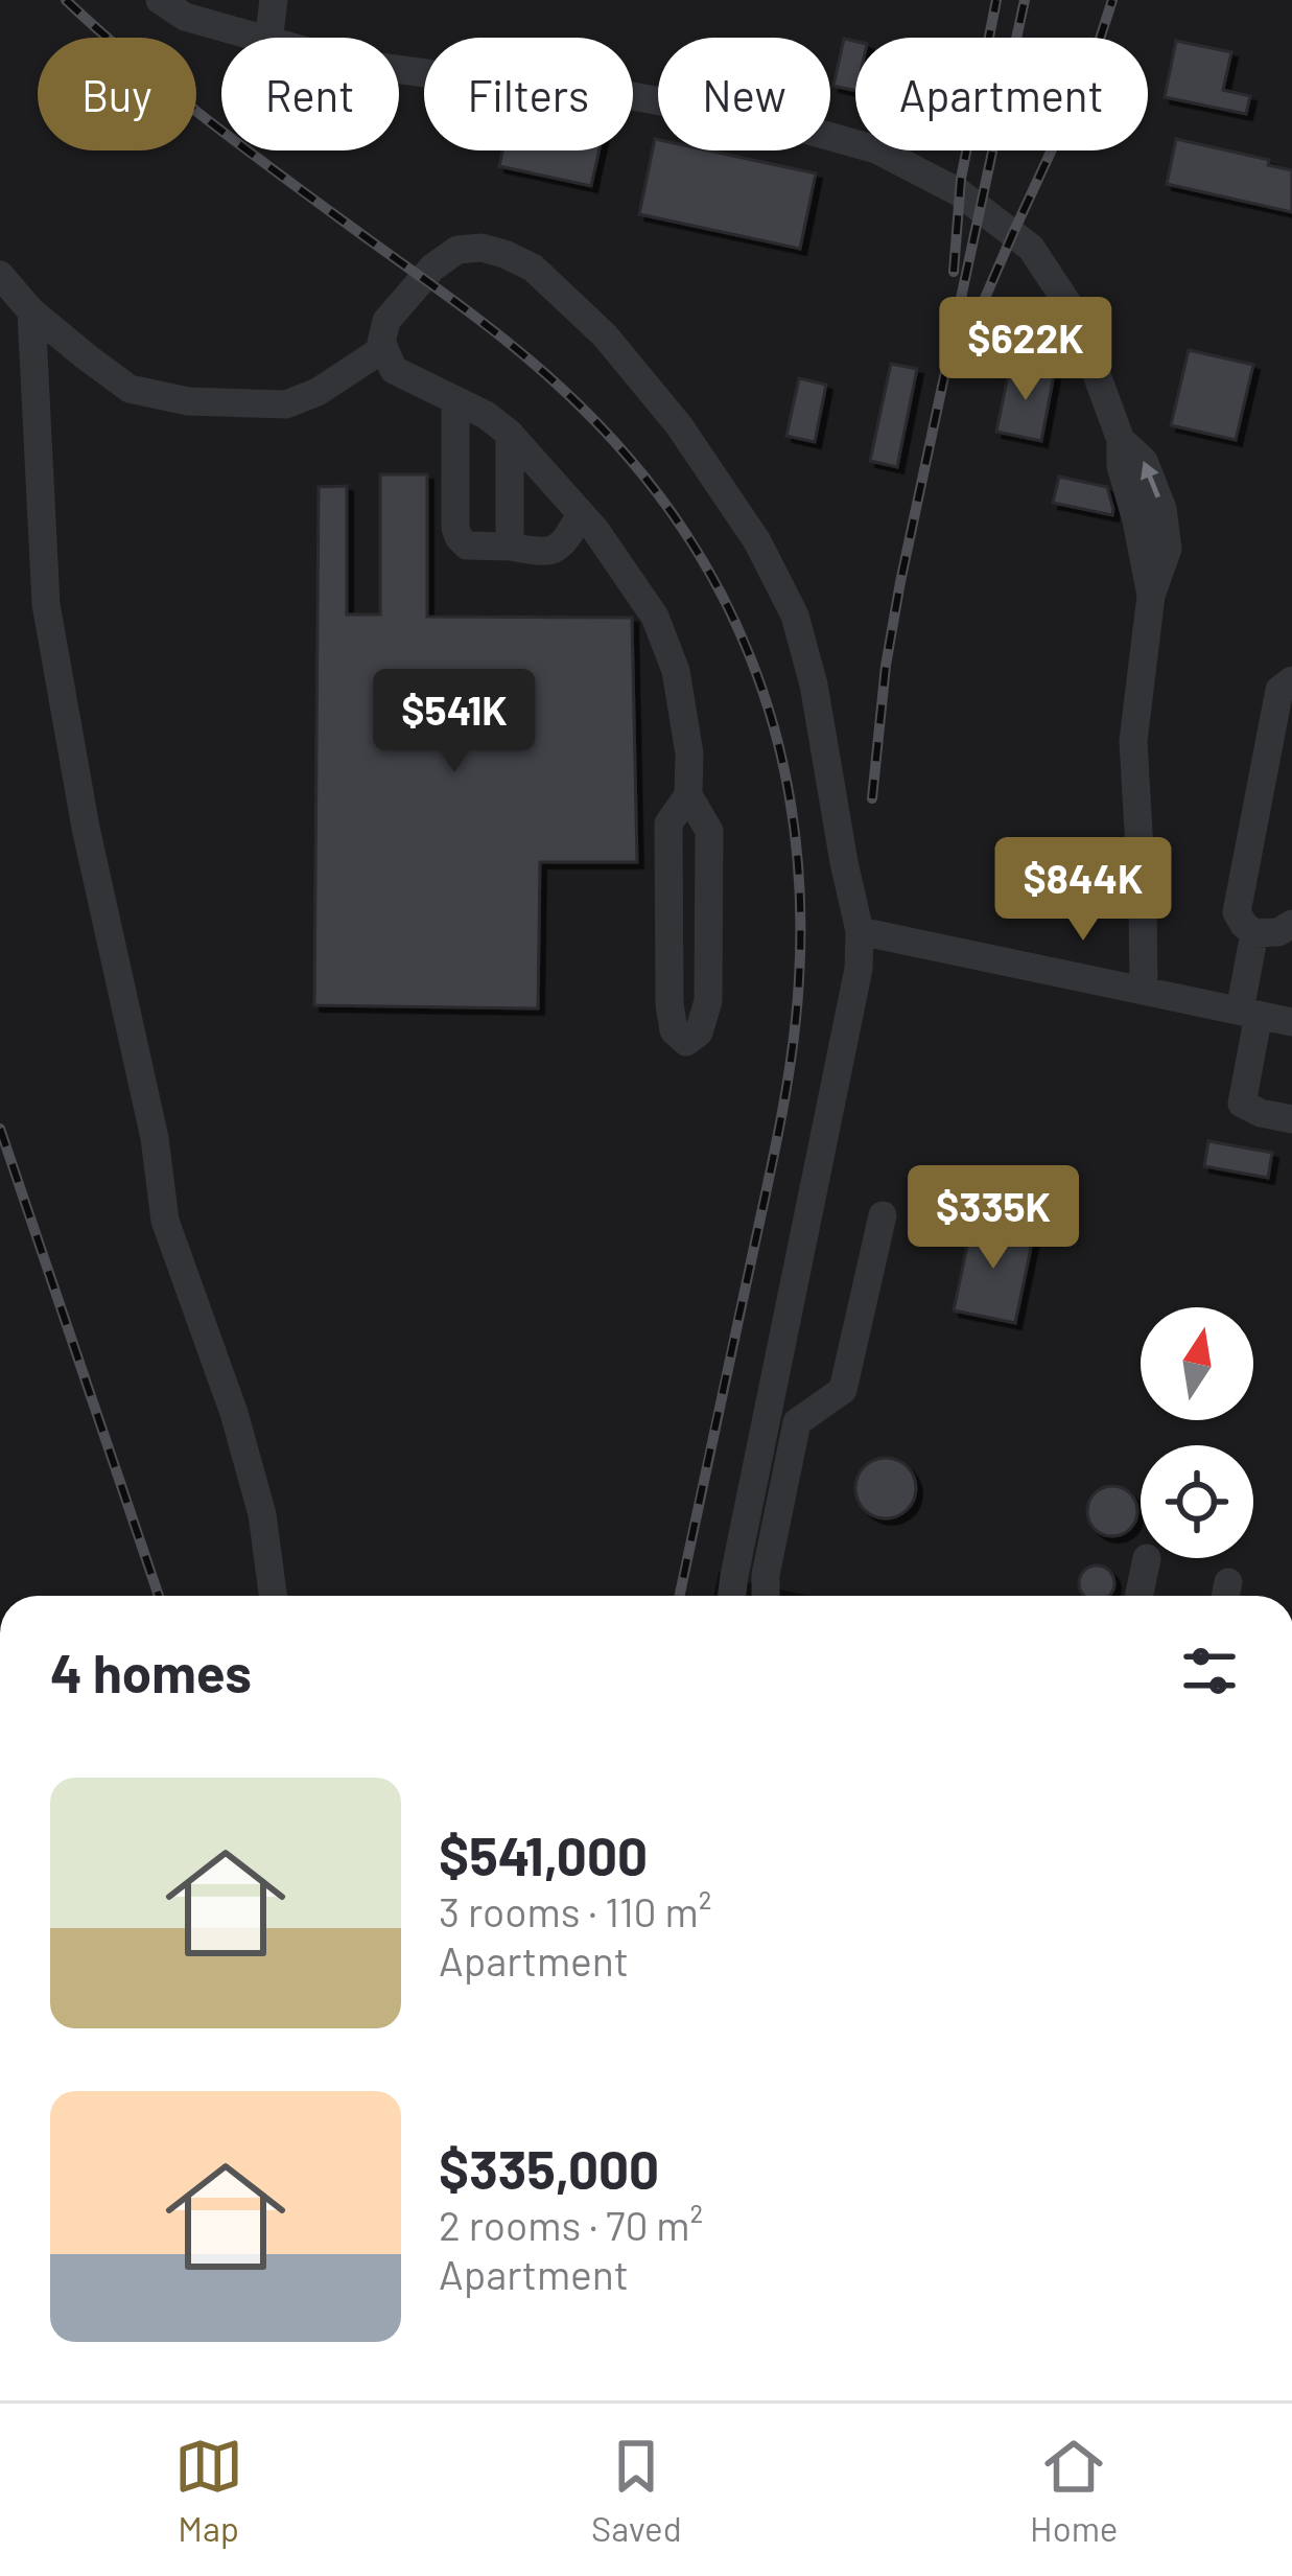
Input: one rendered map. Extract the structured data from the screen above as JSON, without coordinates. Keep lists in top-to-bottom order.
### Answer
{
  "north": "top",
  "page": {
    "chip": [
      "Buy",
      "Rent",
      "Filters",
      "New",
      "Apartment"
    ],
    "price": [
      "$622K",
      "$541K",
      "$844K",
      "$335K"
    ],
    "heading": "4 homes",
    "list": [
      {
        "name": "$541,000",
        "note": "3 rooms · 110 m² · Apartment"
      },
      {
        "name": "$335,000",
        "note": "2 rooms · 70 m² · Apartment"
      }
    ],
    "tabs": ["Map", "Saved", "Home"]
  }
}
